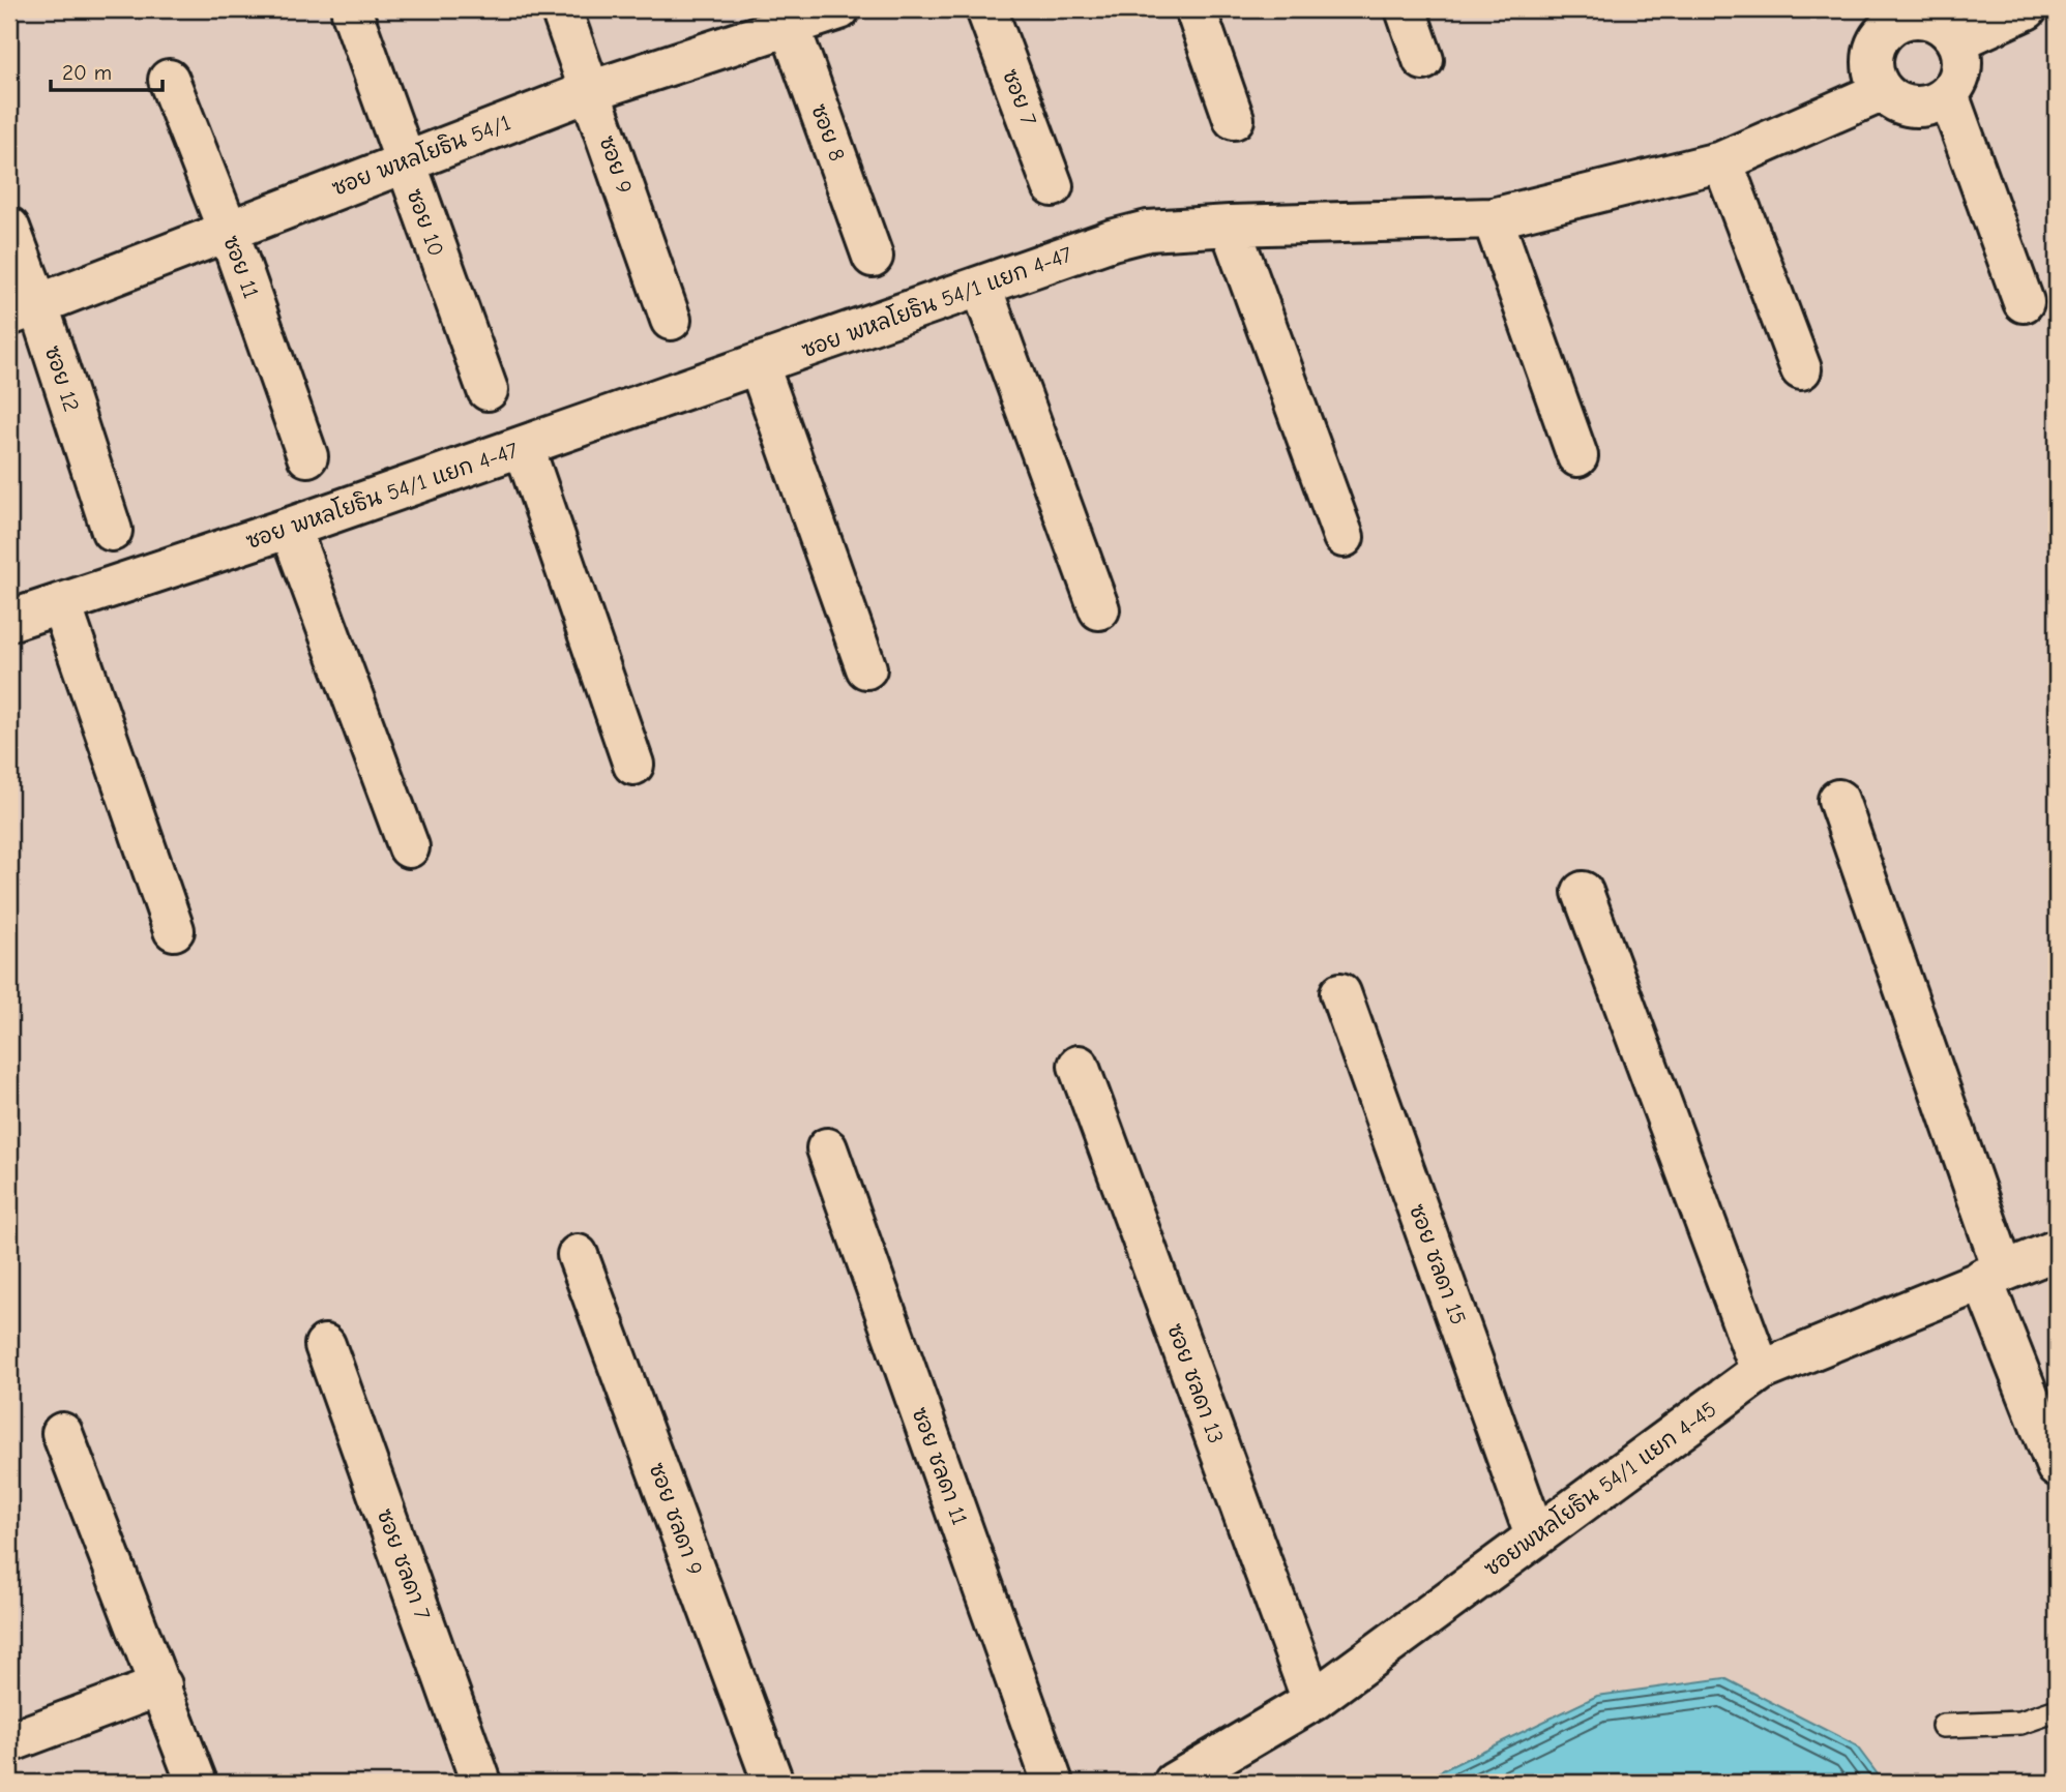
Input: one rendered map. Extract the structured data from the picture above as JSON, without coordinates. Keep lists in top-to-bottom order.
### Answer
{
  "streets": {
    "street": [
      "ซอย 7",
      "ซอย 8",
      "ซอย พหลโยธิน 54/1",
      "ซอย 9",
      "ซอย 10",
      "ซอย 11",
      "ซอย พหลโยธิน 54/1 แยก 4-47",
      "ซอย 12",
      "ซอย ชลดา 15",
      "ซอย ชลดา 13",
      "ซอย ชลดา 11",
      "ซอยพหลโยธิน 54/1 แยก 4-45",
      "ซอย ชลดา 9",
      "ซอย ชลดา 7"
    ]
  },
  "crossings": [
    ["ซอย 8", "ซอย พหลโยธิน 54/1"],
    ["ซอย พหลโยธิน 54/1", "ซอย 9"],
    ["ซอย พหลโยธิน 54/1", "ซอย 10"],
    ["ซอย พหลโยธิน 54/1", "ซอย 11"],
    ["ซอย พหลโยธิน 54/1", "ซอย 12"],
    ["ซอย ชลดา 15", "ซอยพหลโยธิน 54/1 แยก 4-45"],
    ["ซอย ชลดา 13", "ซอยพหลโยธิน 54/1 แยก 4-45"]
  ],
  "scale_bar": "20 m"
}
